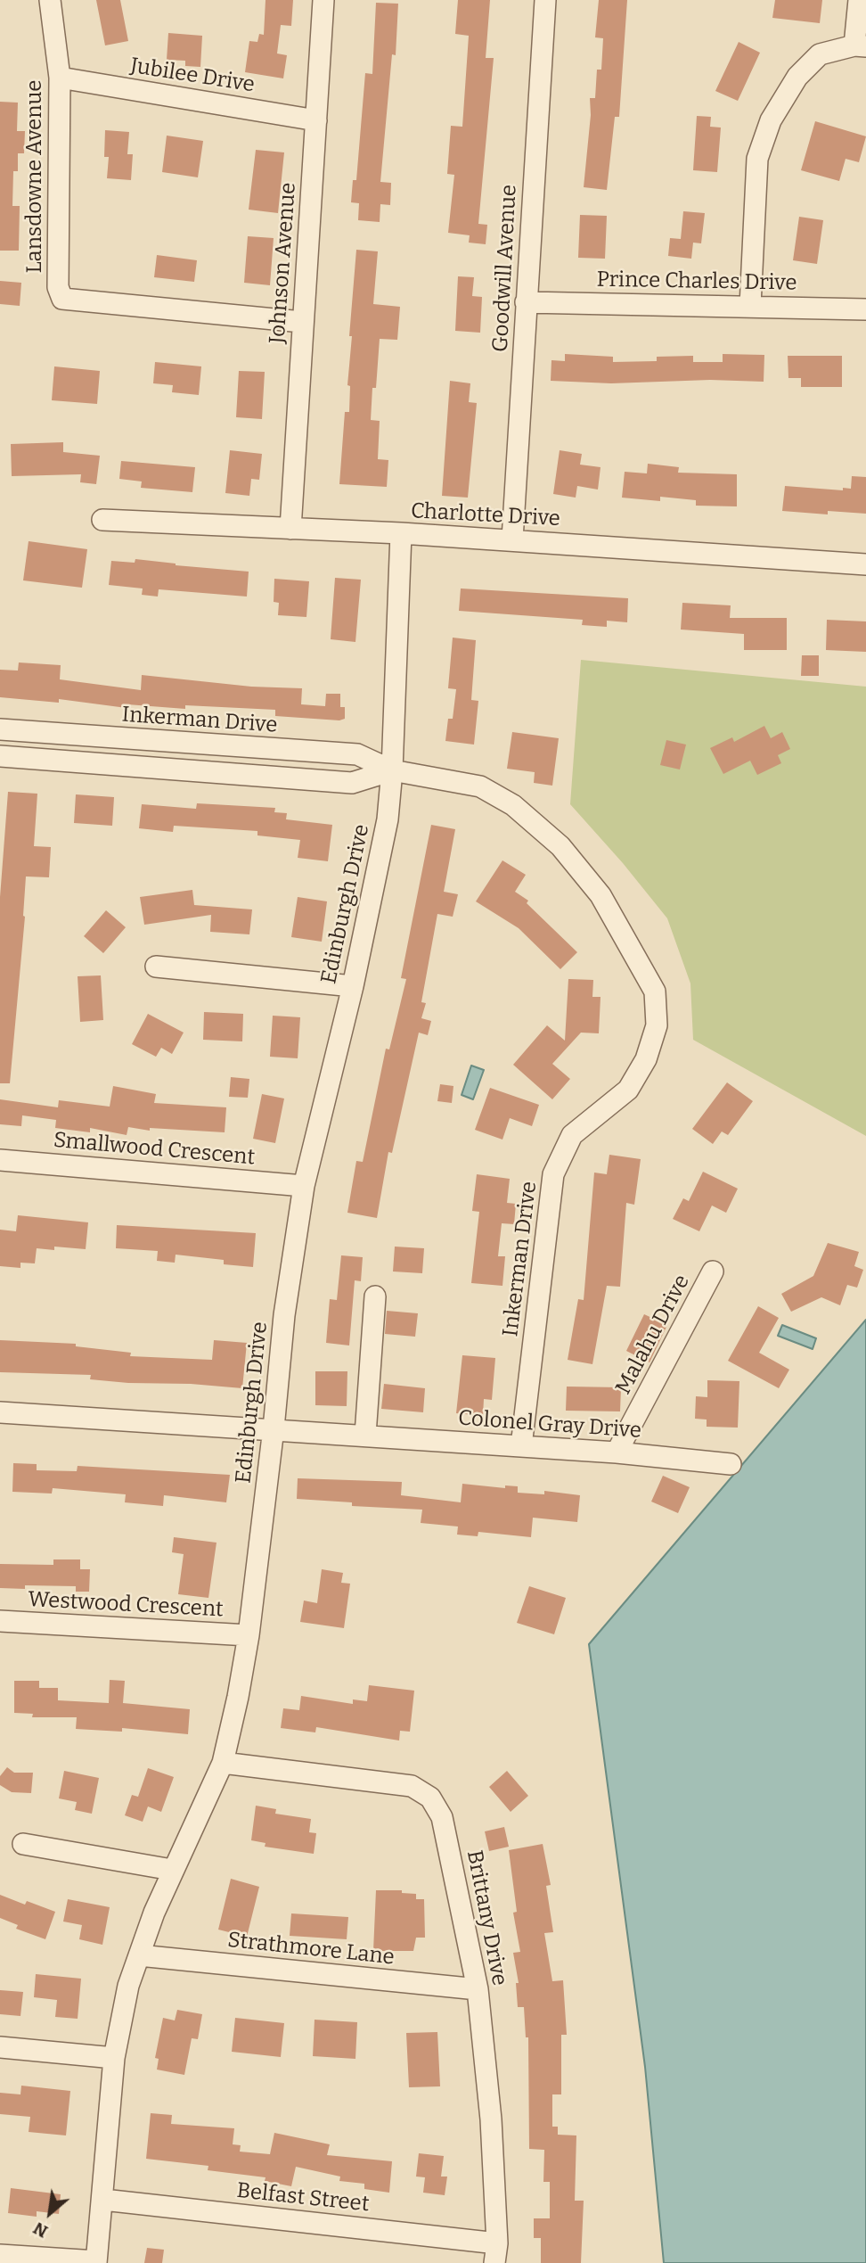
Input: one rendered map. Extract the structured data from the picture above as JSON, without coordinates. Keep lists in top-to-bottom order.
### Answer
{
  "streets": {
    "street": [
      "Jubilee Drive",
      "Lansdowne Avenue",
      "Johnson Avenue",
      "Goodwill Avenue",
      "Prince Charles Drive",
      "Charlotte Drive",
      "Inkerman Drive",
      "Edinburgh Drive",
      "Smallwood Crescent",
      "Malahu Drive",
      "Colonel Gray Drive",
      "Westwood Crescent",
      "Brittany Drive",
      "Strathmore Lane",
      "Belfast Street"
    ]
  },
  "crossings": [
    ["Jubilee Drive", "Lansdowne Avenue"],
    ["Jubilee Drive", "Johnson Avenue"],
    ["Lansdowne Avenue", "Johnson Avenue"],
    ["Johnson Avenue", "Charlotte Drive"],
    ["Goodwill Avenue", "Prince Charles Drive"],
    ["Goodwill Avenue", "Charlotte Drive"],
    ["Charlotte Drive", "Edinburgh Drive"],
    ["Inkerman Drive", "Edinburgh Drive"],
    ["Inkerman Drive", "Colonel Gray Drive"],
    ["Edinburgh Drive", "Smallwood Crescent"],
    ["Edinburgh Drive", "Colonel Gray Drive"],
    ["Edinburgh Drive", "Westwood Crescent"],
    ["Edinburgh Drive", "Brittany Drive"],
    ["Edinburgh Drive", "Strathmore Lane"],
    ["Edinburgh Drive", "Belfast Street"],
    ["Malahu Drive", "Colonel Gray Drive"],
    ["Brittany Drive", "Strathmore Lane"],
    ["Brittany Drive", "Belfast Street"]
  ],
  "north": "bottom left"
}
